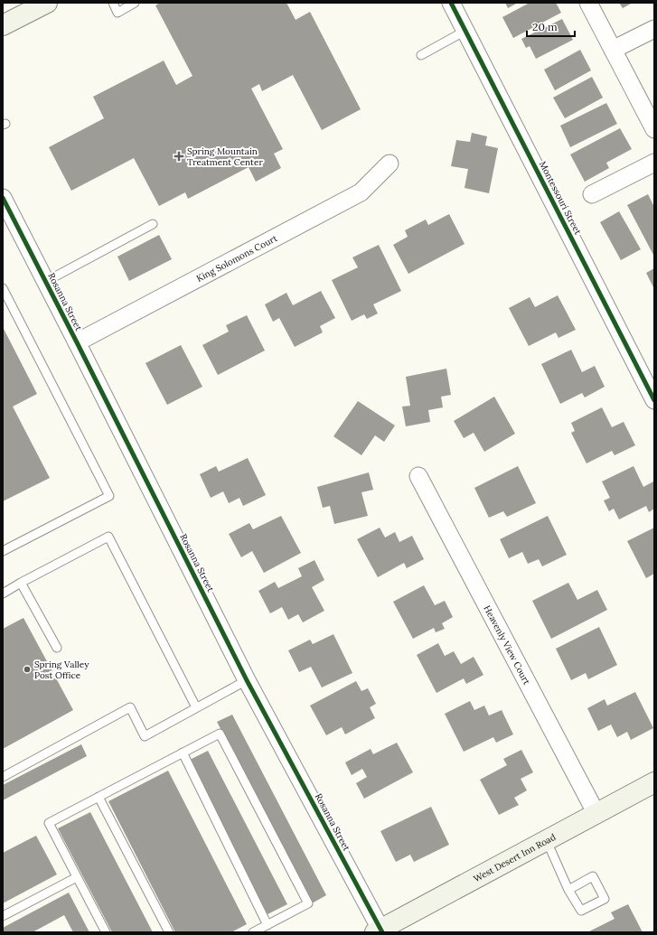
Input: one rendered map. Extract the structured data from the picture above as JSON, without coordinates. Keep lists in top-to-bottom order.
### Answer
{
  "streets": {
    "main road": ["West Desert Inn Road"],
    "street": [
      "Montessouri Street",
      "King Solomons Court",
      "Rosanna Street",
      "Heavenly View Court"
    ]
  },
  "crossings": [
    ["King Solomons Court", "Rosanna Street"],
    ["Rosanna Street", "West Desert Inn Road"],
    ["Heavenly View Court", "West Desert Inn Road"]
  ],
  "places": {
    "health": ["Spring Mountain Treatment Center"],
    "other": ["Spring Valley Post Office"]
  },
  "scale_bar": "20 m"
}
